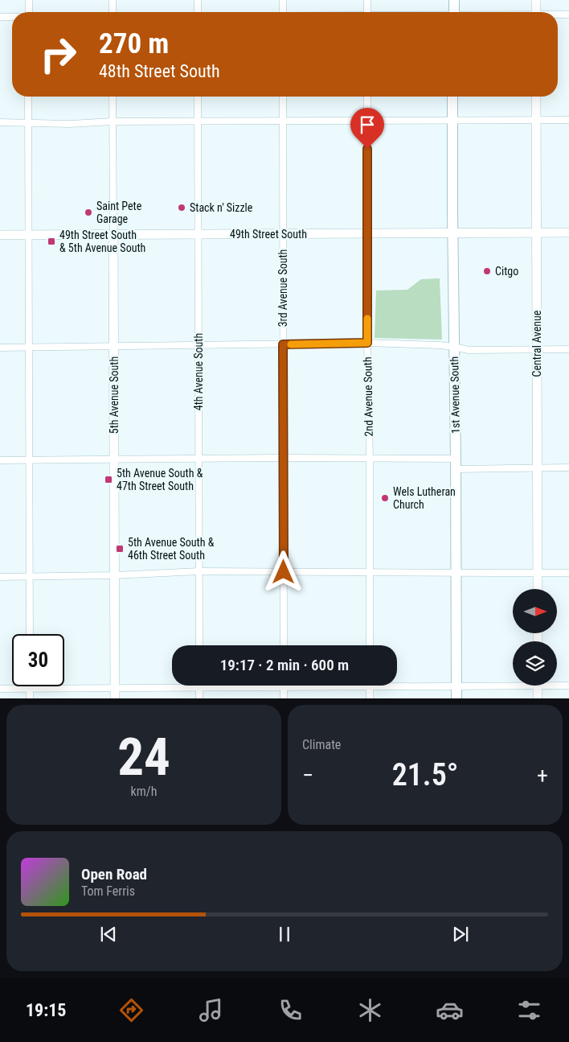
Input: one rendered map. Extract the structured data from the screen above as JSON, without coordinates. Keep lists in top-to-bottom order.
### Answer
{
  "streets": {
    "main road": [
      "49th Street South",
      "Central Avenue",
      "5th Avenue South",
      "1st Avenue South"
    ],
    "street": ["3rd Avenue South", "4th Avenue South", "2nd Avenue South"]
  },
  "crossings": [
    ["49th Street South", "3rd Avenue South"],
    ["49th Street South", "Central Avenue"],
    ["49th Street South", "4th Avenue South"],
    ["49th Street South", "5th Avenue South"],
    ["49th Street South", "1st Avenue South"],
    ["49th Street South", "2nd Avenue South"]
  ],
  "places": {
    "other": [
      "Stack n' Sizzle",
      "Saint Pete Garage",
      "Citgo",
      "Wels Lutheran Church"
    ],
    "transit": ["49th Street South & 5th Avenue South", "5th Avenue South & 47th Street South", "5th Avenue South & 46th Street South"]
  },
  "north": "right",
  "page": {
    "turn": ["270 m", "48th Street South"],
    "limit": "30",
    "trip": "19:17 · 2 min · 600 m",
    "tile": [
      ["24", "km/h"],
      "Climate"
    ],
    "heat": ["−", "21.5°", "+"],
    "song": ["Open Road", "Tom Ferris"],
    "tabs": "19:15"
  }
}
